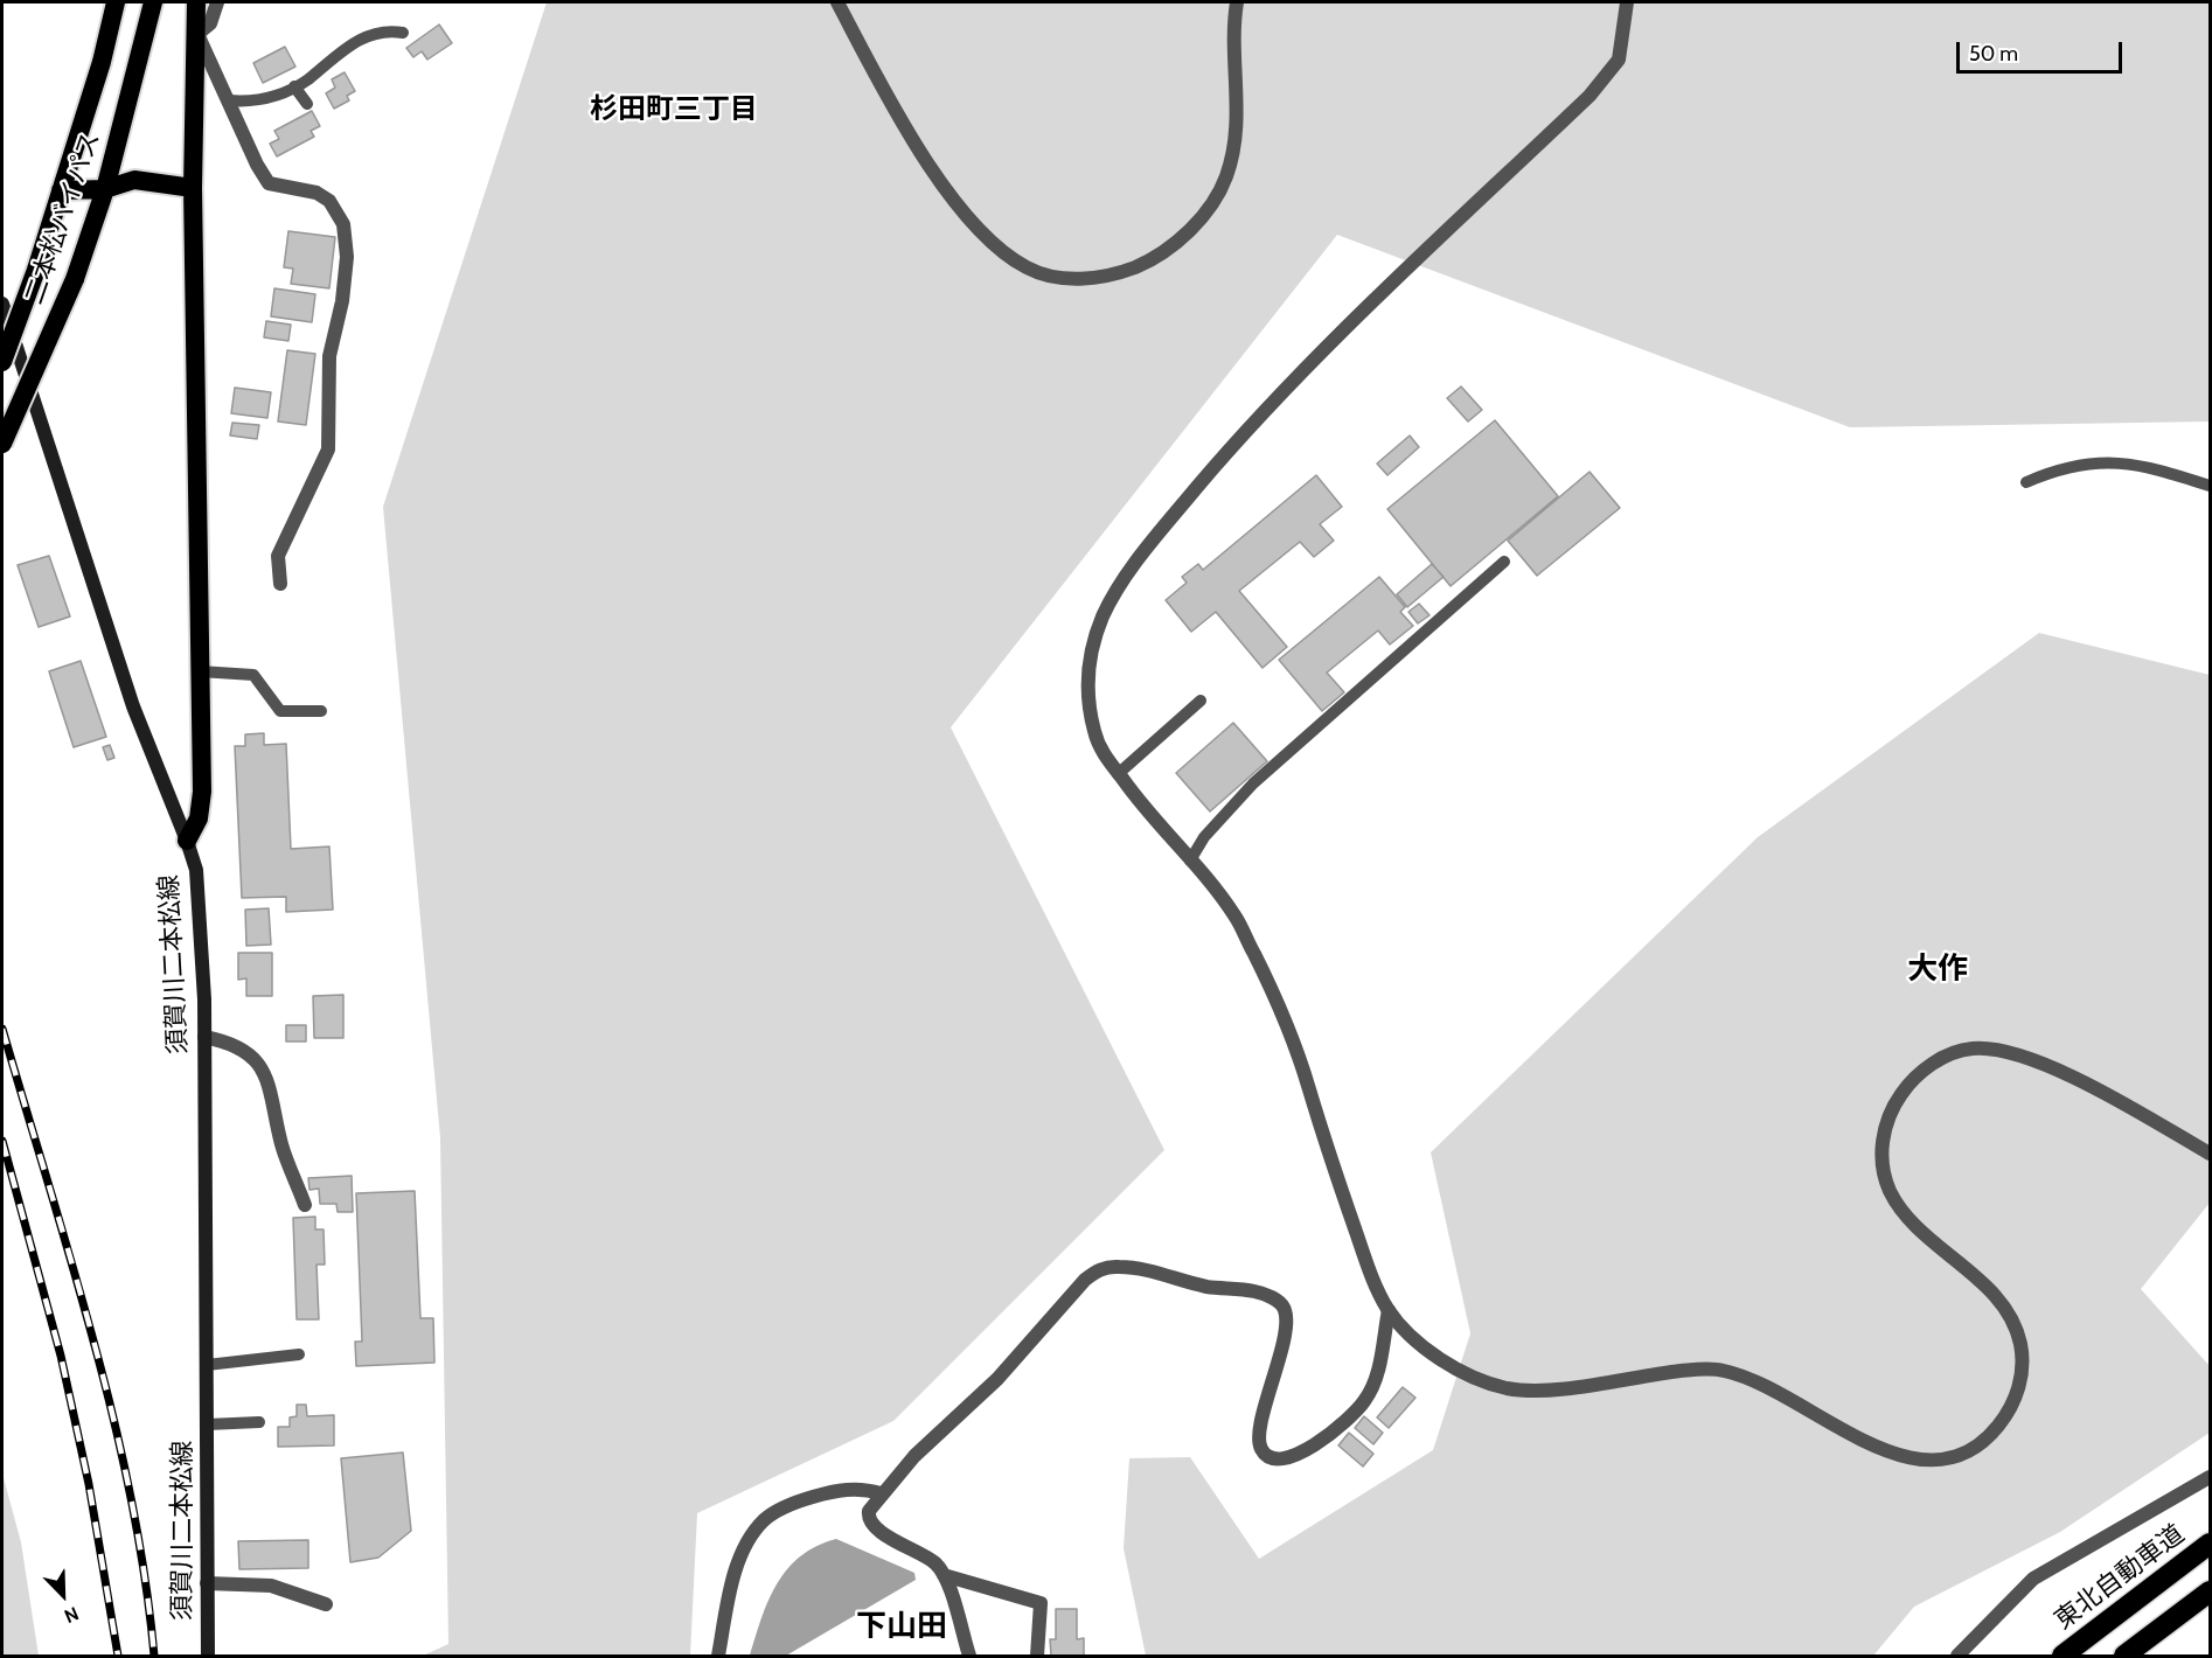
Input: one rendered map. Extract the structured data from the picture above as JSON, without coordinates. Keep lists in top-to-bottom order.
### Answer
{
  "streets": {
    "highway": ["二本松バイパス", "東北自動車道"],
    "main road": ["須賀川二本松線"]
  },
  "districts": ["杉田町三丁目", "大作", "下山田"],
  "scale_bar": "50 m",
  "north": "bottom right"
}
